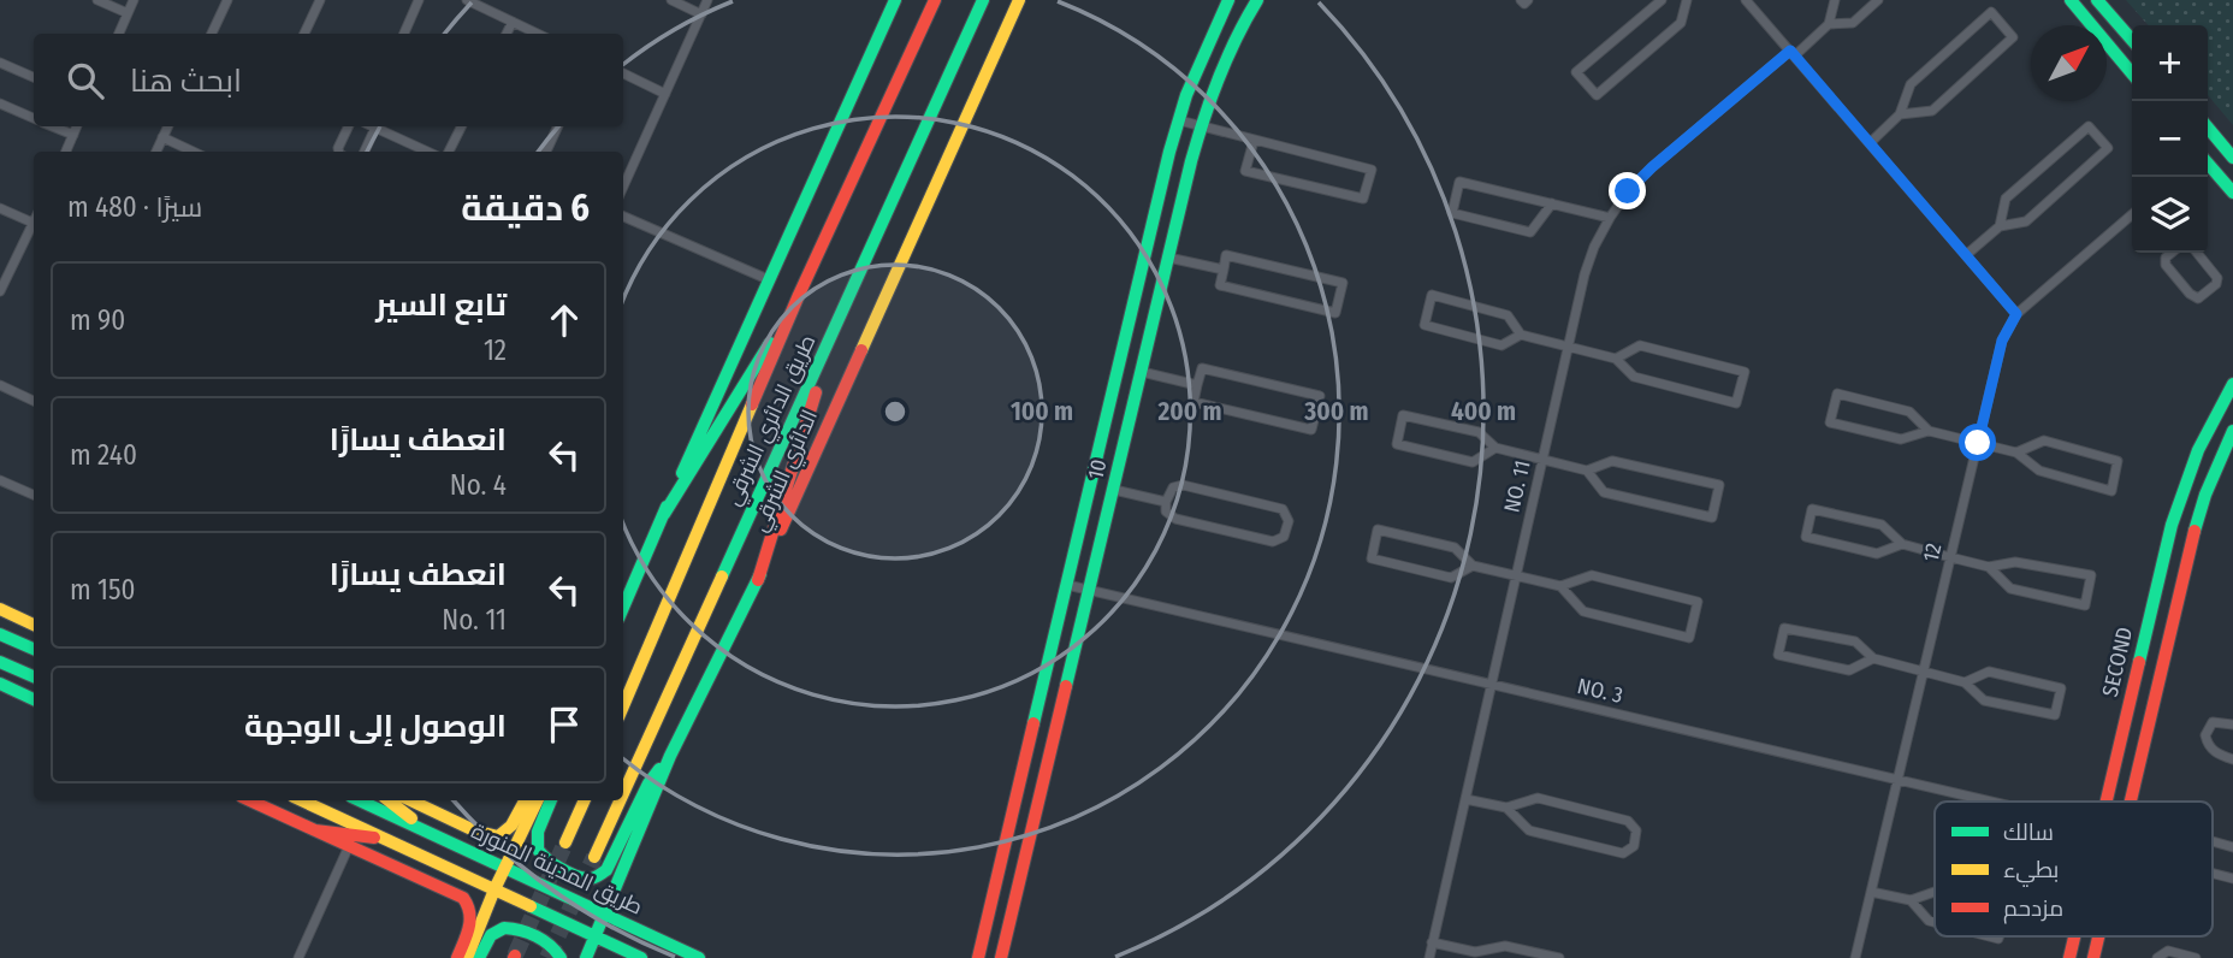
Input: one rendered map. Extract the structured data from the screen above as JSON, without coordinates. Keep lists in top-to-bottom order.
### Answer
{
  "streets": {
    "main road": [
      "طريق الدائري الشرقي",
      "10",
      "الدائري الشرقي",
      "SECOND",
      "طريق المدينة المنورة"
    ],
    "street": ["NO. 11", "12", "NO. 3"]
  },
  "crossings": [
    ["10", "NO. 3"],
    ["الدائري الشرقي", "طريق المدينة المنورة"],
    ["NO. 11", "NO. 3"],
    ["12", "NO. 3"]
  ],
  "legend": ["سالك", "بطيء", "مزدحم"],
  "north": "top right",
  "page": {
    "map_buttons": ["+", "−"],
    "search": "ابحث هنا",
    "heading": ["6 دقيقة", "سيرًا · 480 m"],
    "list": [
      ["تابع السير", "12", "90 m"],
      ["انعطف يسارًا", "No. 4", "240 m"],
      ["انعطف يسارًا", "No. 11", "150 m"],
      "الوصول إلى الوجهة"
    ]
  },
  "rings": [
    "100 m",
    "200 m",
    "300 m",
    "400 m"
  ]
}
